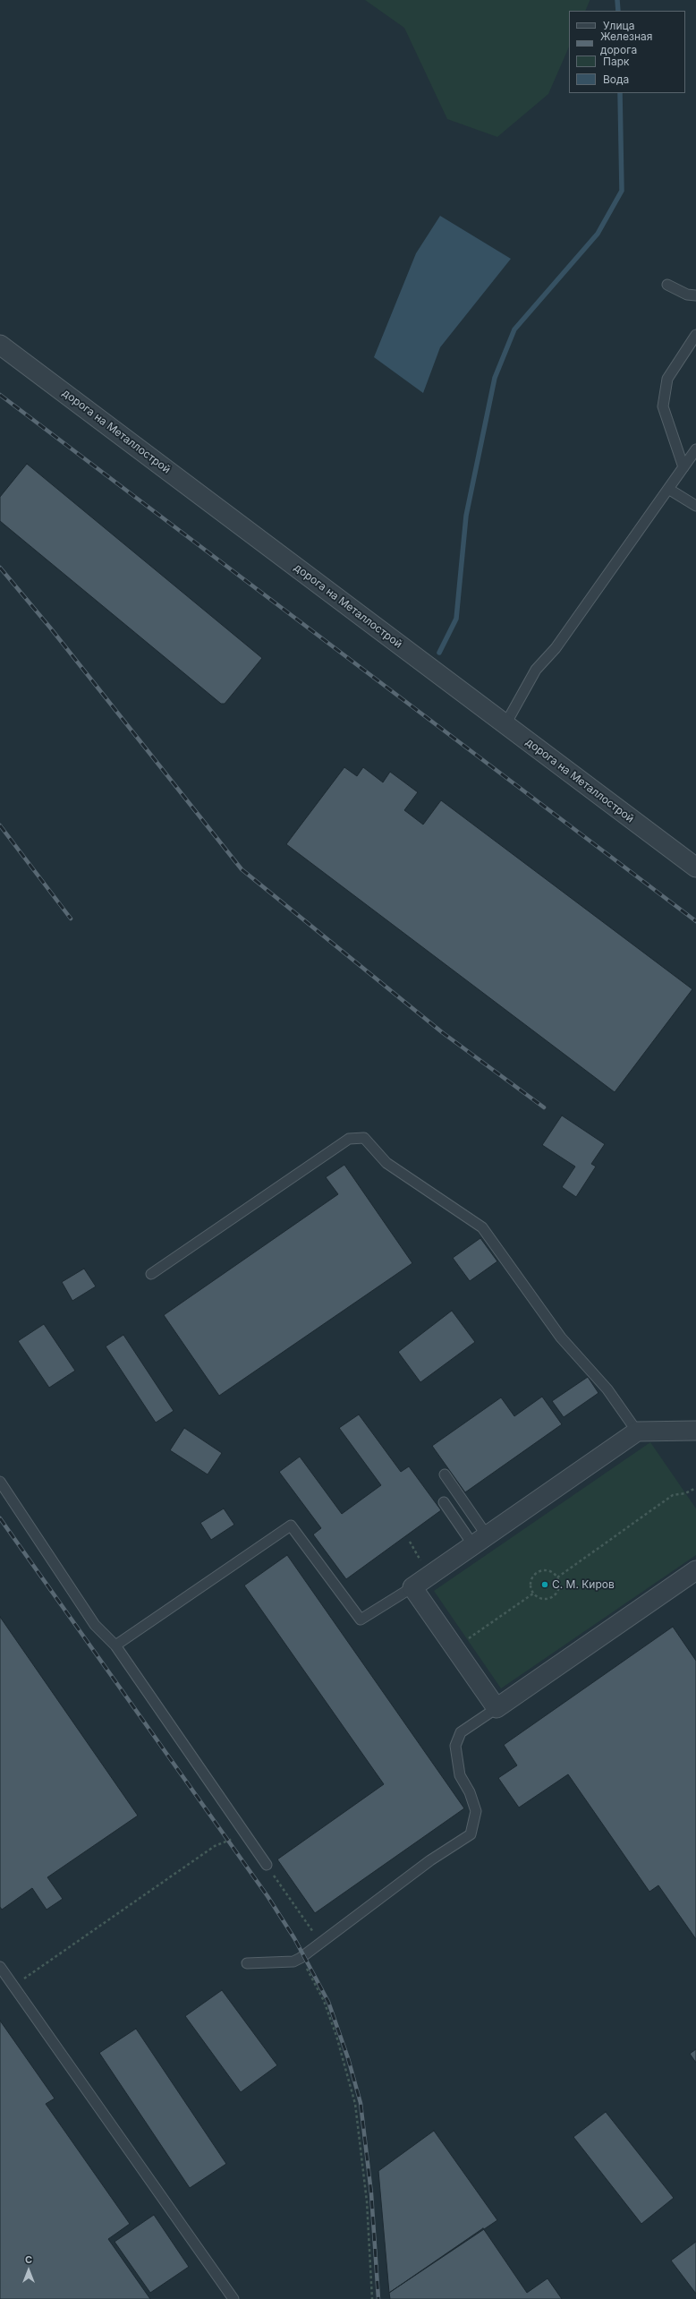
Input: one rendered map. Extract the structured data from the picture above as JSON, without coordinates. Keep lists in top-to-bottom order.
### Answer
{
  "streets": {
    "street": ["дорога на Металлострой"]
  },
  "places": ["С. М. Киров"],
  "legend": [
    "Улица",
    "Железная дорога",
    "Парк",
    "Вода"
  ],
  "north": "top"
}
